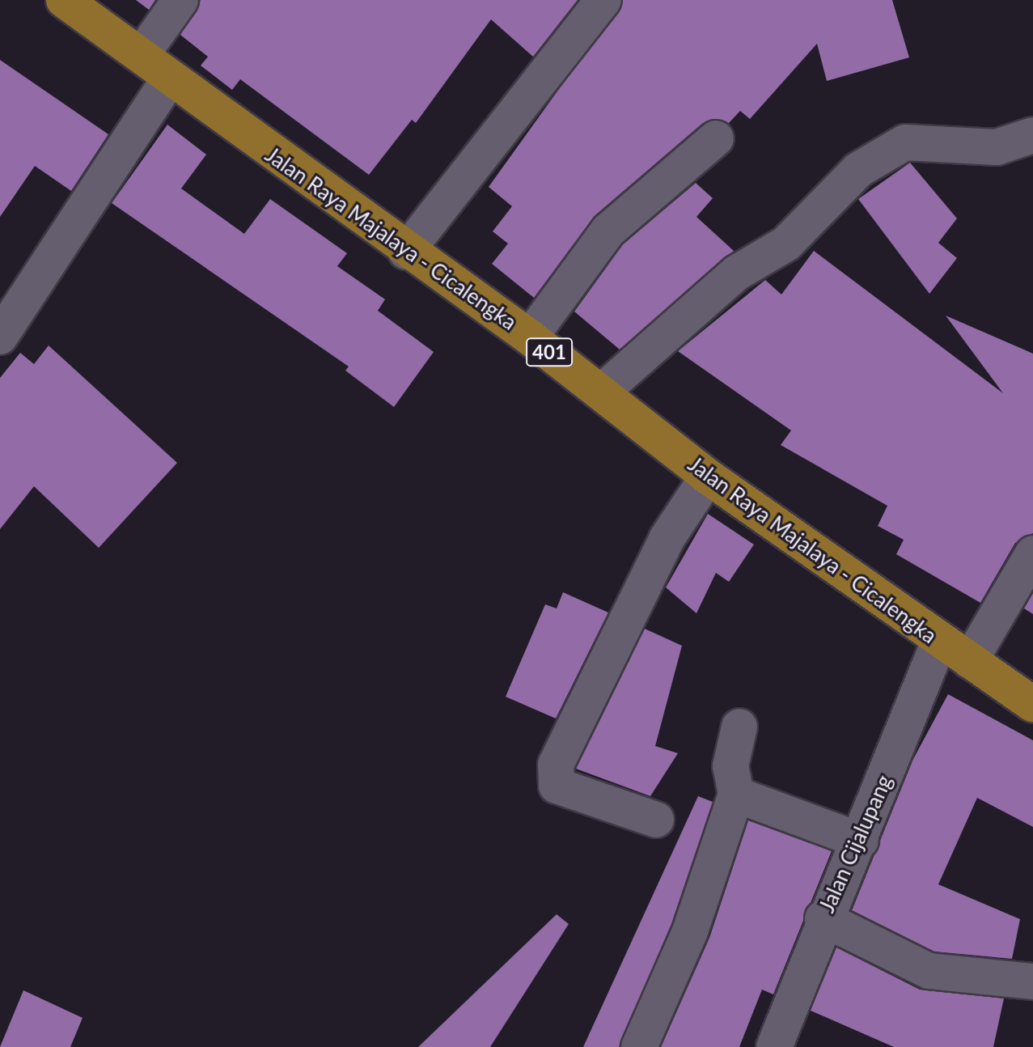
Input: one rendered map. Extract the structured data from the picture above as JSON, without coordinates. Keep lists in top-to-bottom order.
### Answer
{
  "streets": {
    "main road": ["Jalan Raya Majalaya - Cicalengka", "401"],
    "street": ["Jalan Cijalupang"]
  },
  "crossings": [
    ["Jalan Raya Majalaya - Cicalengka", "Jalan Cijalupang"]
  ]
}
